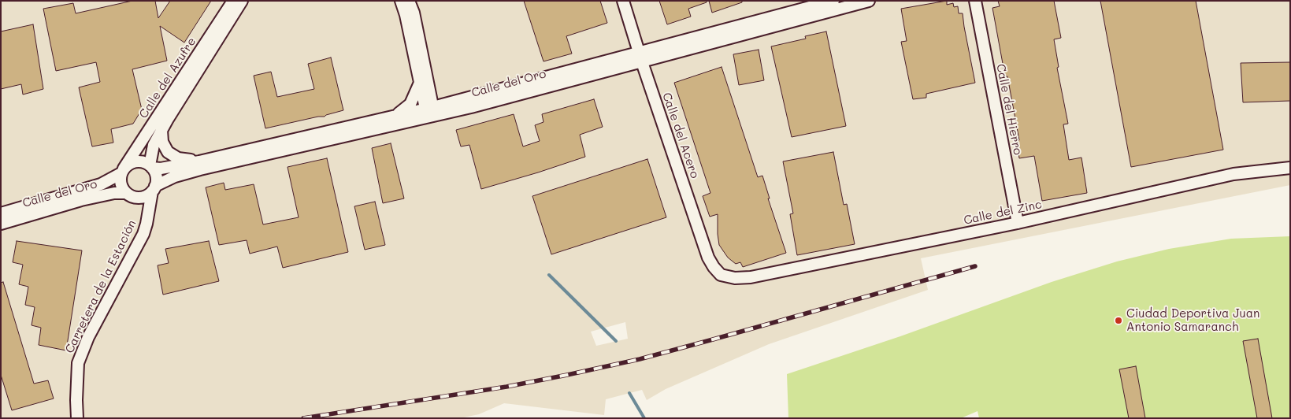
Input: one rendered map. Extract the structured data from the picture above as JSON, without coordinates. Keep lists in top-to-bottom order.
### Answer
{
  "streets": {
    "street": [
      "Calle del Azufre",
      "Calle del Oro",
      "Calle del Hierro",
      "Calle del Acero",
      "Calle del Zinc",
      "Carretera de la Estación"
    ]
  },
  "crossings": [
    ["Calle del Azufre", "Calle del Oro"],
    ["Calle del Azufre", "Carretera de la Estación"],
    ["Calle del Oro", "Calle del Acero"],
    ["Calle del Oro", "Carretera de la Estación"],
    ["Calle del Hierro", "Calle del Zinc"],
    ["Calle del Acero", "Calle del Zinc"]
  ],
  "places": ["Ciudad Deportiva Juan Antonio Samaranch"]
}
